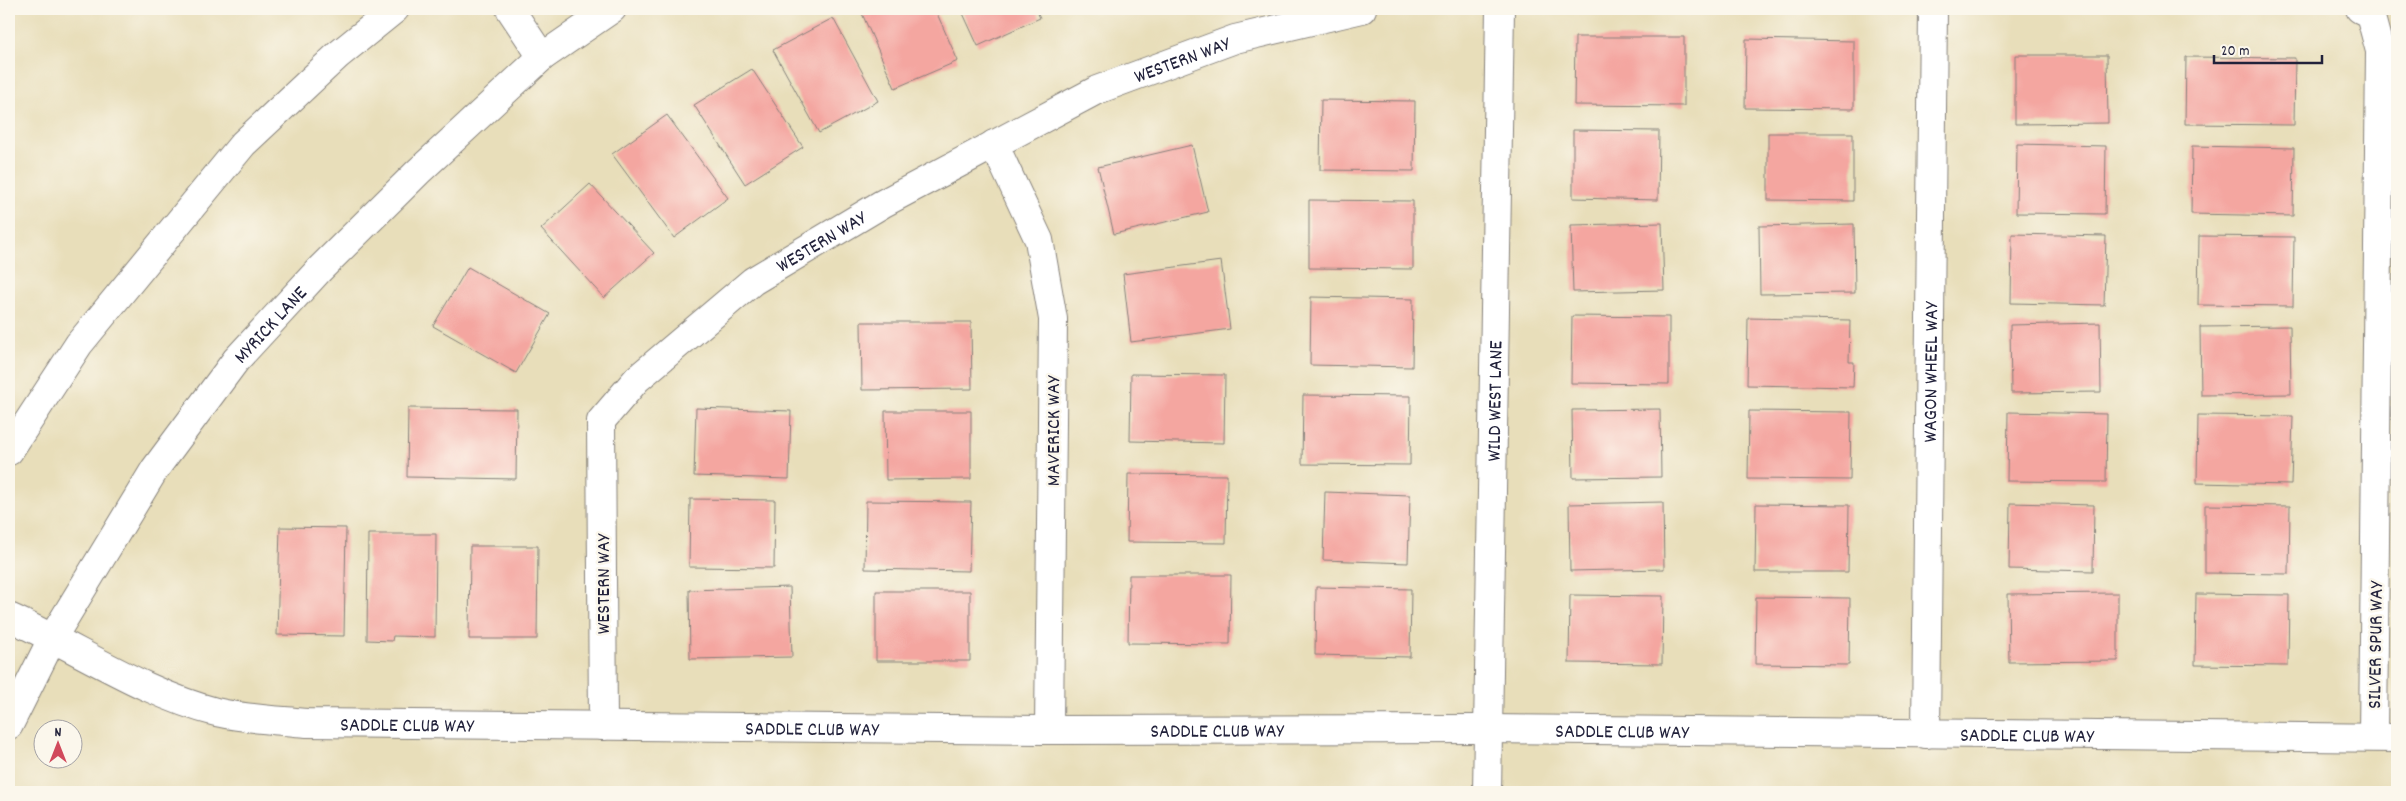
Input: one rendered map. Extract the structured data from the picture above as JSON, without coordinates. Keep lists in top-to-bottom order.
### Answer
{
  "streets": {
    "street": [
      "WESTERN WAY",
      "MYRICK LANE",
      "WAGON WHEEL WAY",
      "WILD WEST LANE",
      "MAVERICK WAY",
      "SILVER SPUR WAY",
      "SADDLE CLUB WAY"
    ]
  },
  "crossings": [
    ["WESTERN WAY", "MAVERICK WAY"],
    ["WESTERN WAY", "SADDLE CLUB WAY"],
    ["MYRICK LANE", "SADDLE CLUB WAY"],
    ["WAGON WHEEL WAY", "SADDLE CLUB WAY"],
    ["WILD WEST LANE", "SADDLE CLUB WAY"],
    ["MAVERICK WAY", "SADDLE CLUB WAY"],
    ["SILVER SPUR WAY", "SADDLE CLUB WAY"]
  ],
  "scale_bar": "20 m",
  "north": "top"
}
